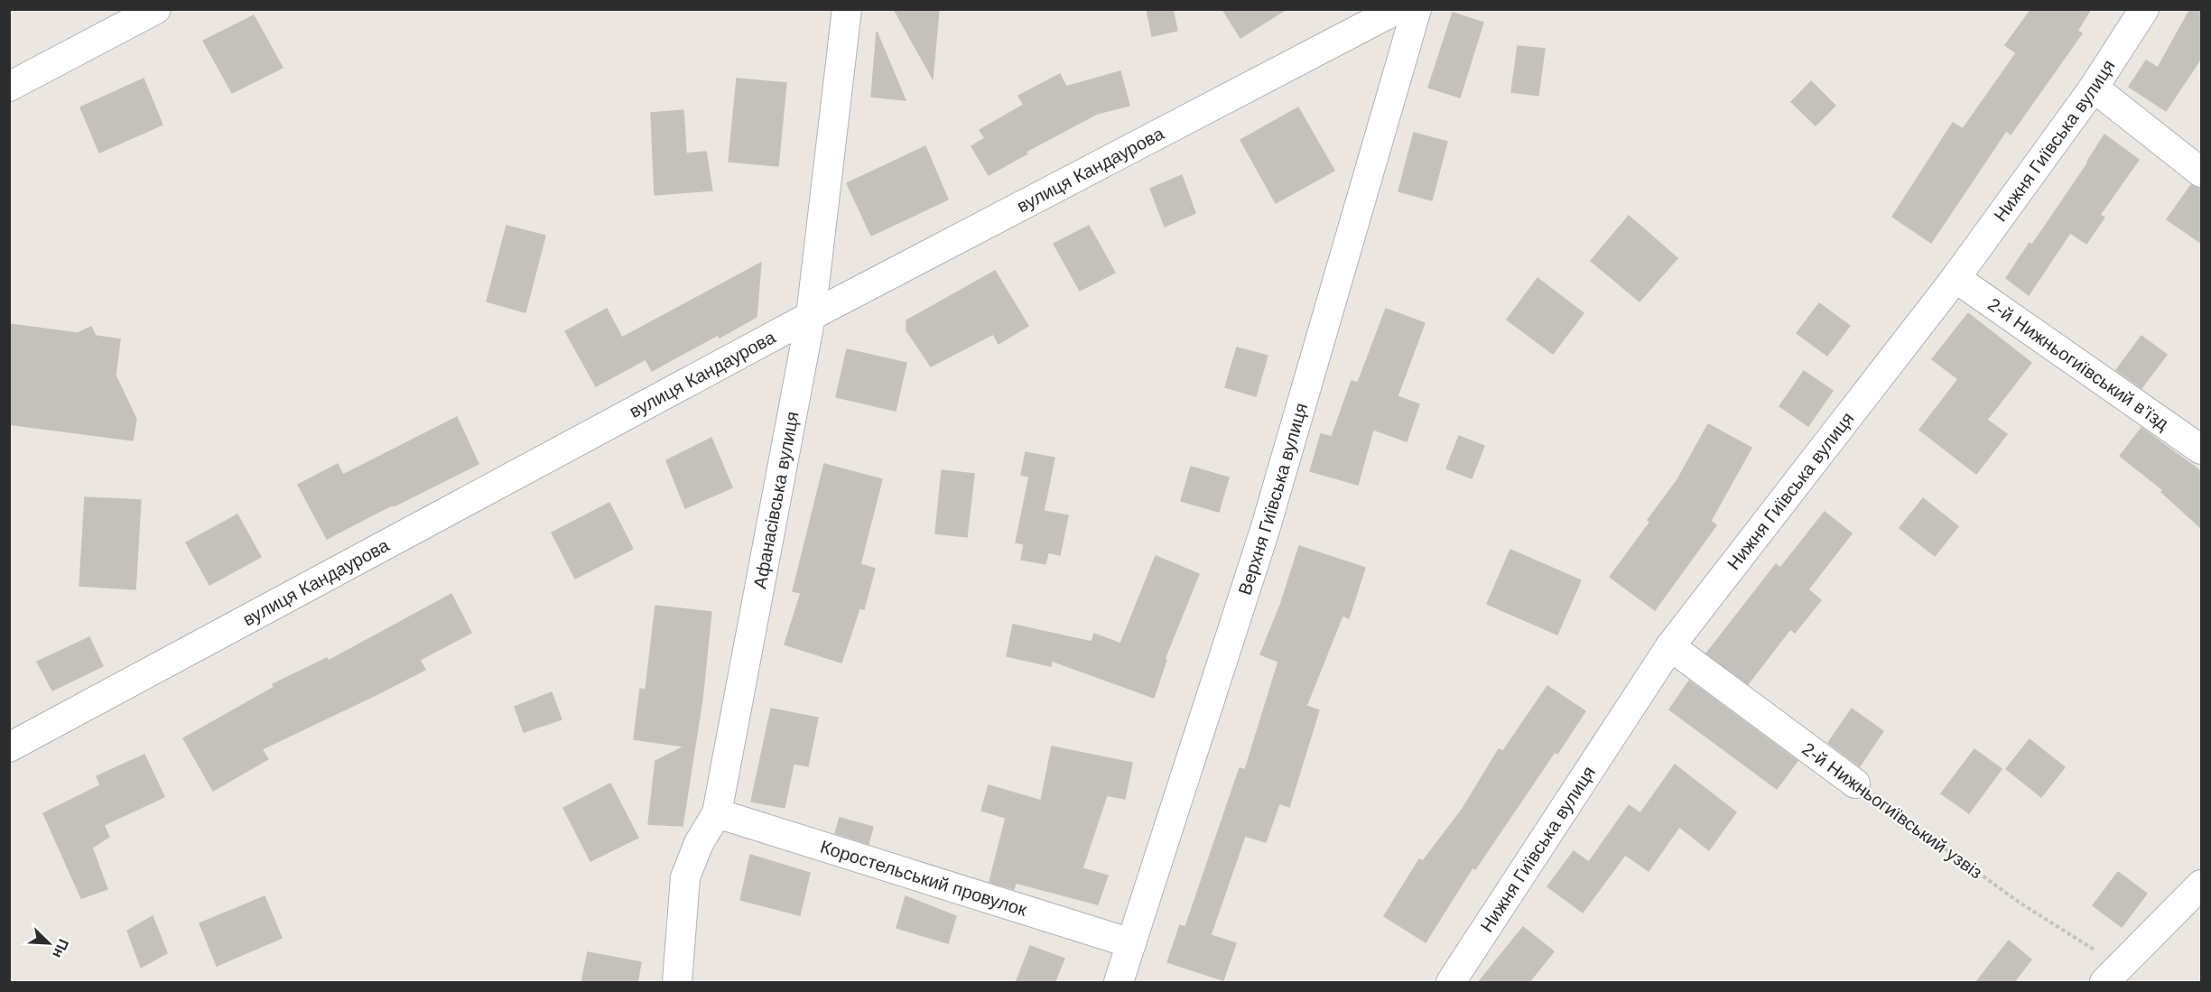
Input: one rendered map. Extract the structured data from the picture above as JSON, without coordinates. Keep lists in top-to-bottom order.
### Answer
{
  "streets": {
    "street": [
      "Нижня Гиївська вулиця",
      "вулиця Кандаурова",
      "2-й Нижньогиївський в’їзд",
      "Верхня Гиївська вулиця",
      "Афанасівська вулиця",
      "2-й Нижньогиївський узвіз",
      "Коростельський провулок"
    ]
  },
  "crossings": [
    ["Нижня Гиївська вулиця", "2-й Нижньогиївський в’їзд"],
    ["Нижня Гиївська вулиця", "2-й Нижньогиївський узвіз"],
    ["вулиця Кандаурова", "Афанасівська вулиця"],
    ["Верхня Гиївська вулиця", "Коростельський провулок"],
    ["Афанасівська вулиця", "Коростельський провулок"]
  ],
  "north": "bottom right"
}
